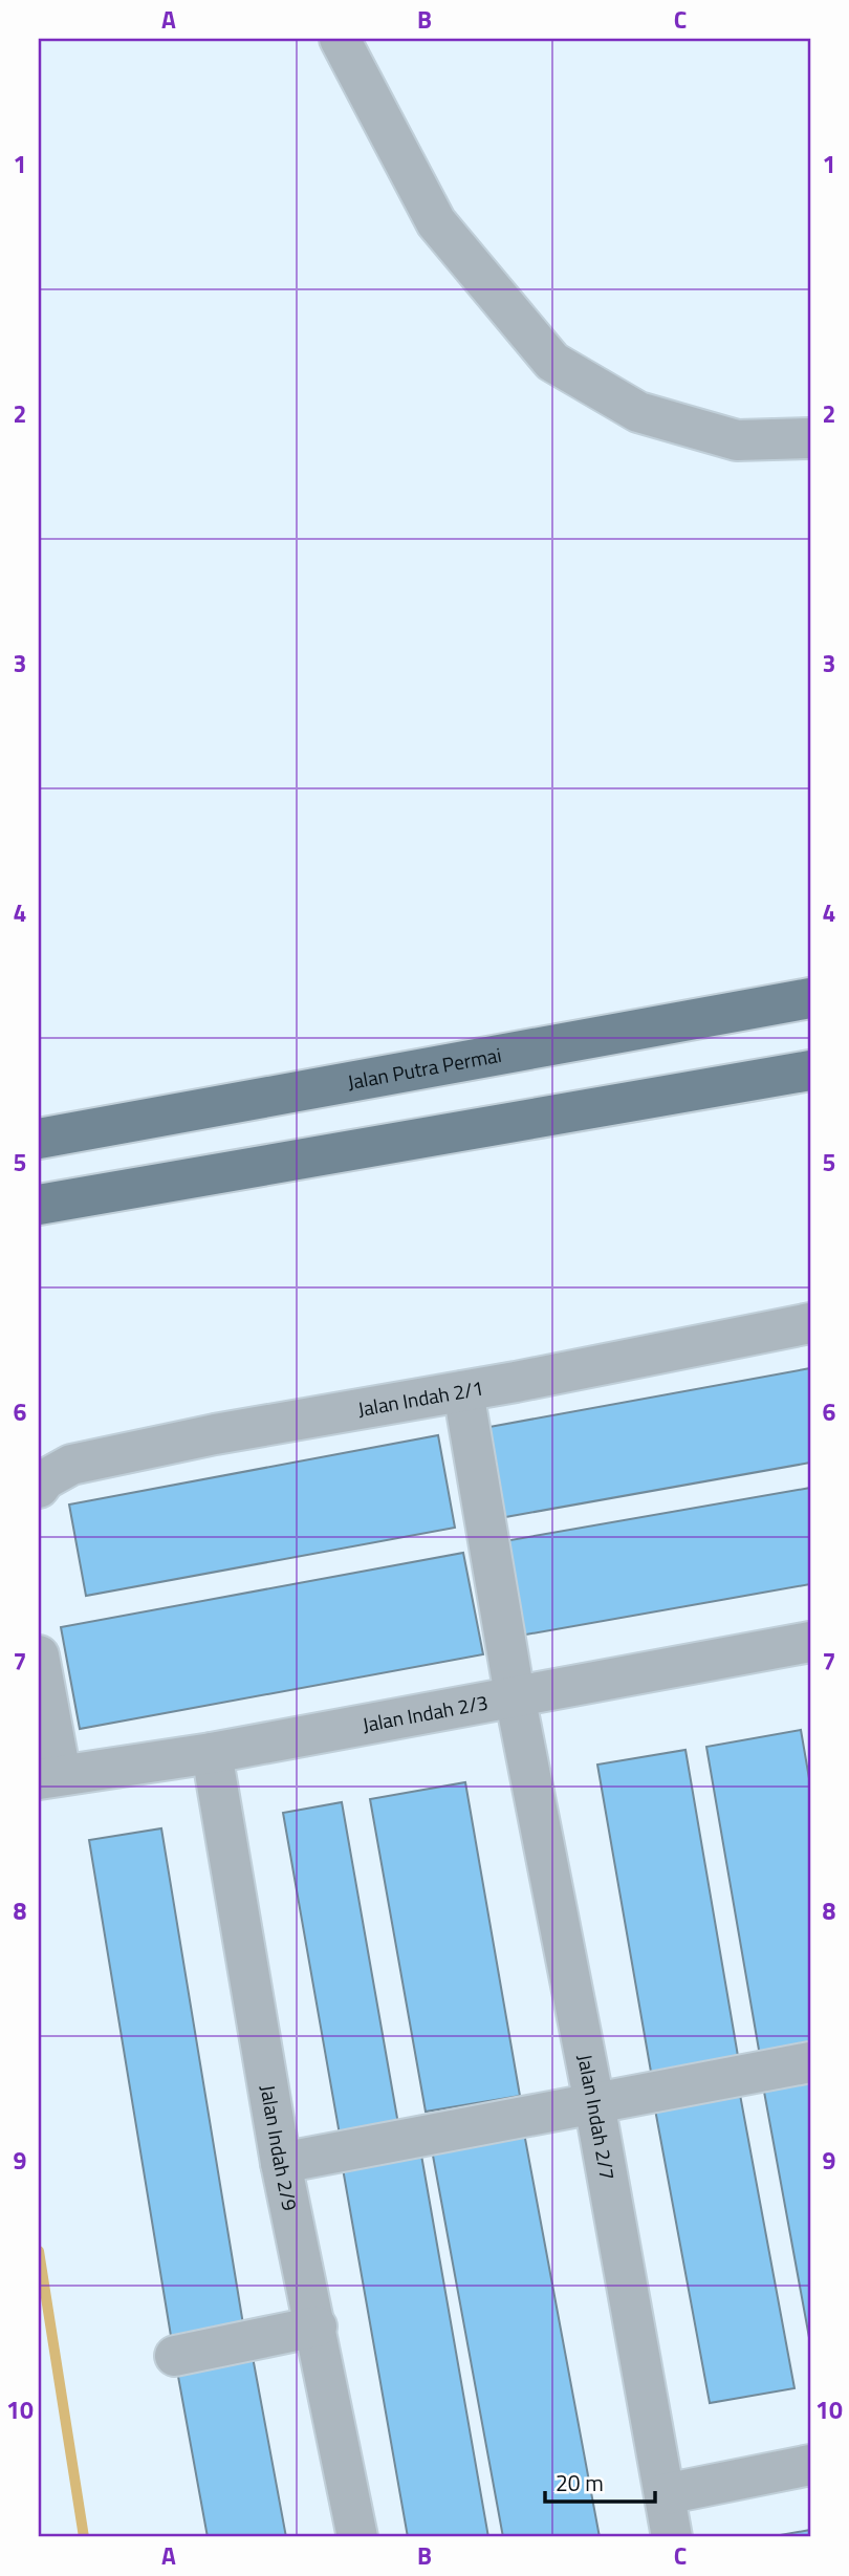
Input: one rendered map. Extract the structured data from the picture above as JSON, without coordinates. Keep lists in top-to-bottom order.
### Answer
{
  "streets": {
    "main road": ["Jalan Putra Permai"],
    "street": [
      "Jalan Indah 2/1",
      "Jalan Indah 2/3",
      "Jalan Indah 2/7",
      "Jalan Indah 2/9"
    ]
  },
  "crossings": [
    ["Jalan Indah 2/1", "Jalan Indah 2/7"],
    ["Jalan Indah 2/3", "Jalan Indah 2/7"],
    ["Jalan Indah 2/3", "Jalan Indah 2/9"]
  ],
  "scale_bar": "20 m",
  "grid": {
    "columns": ["A", "B", "C"],
    "rows": [
      "1",
      "2",
      "3",
      "4",
      "5",
      "6",
      "7",
      "8",
      "9",
      "10"
    ]
  }
}
